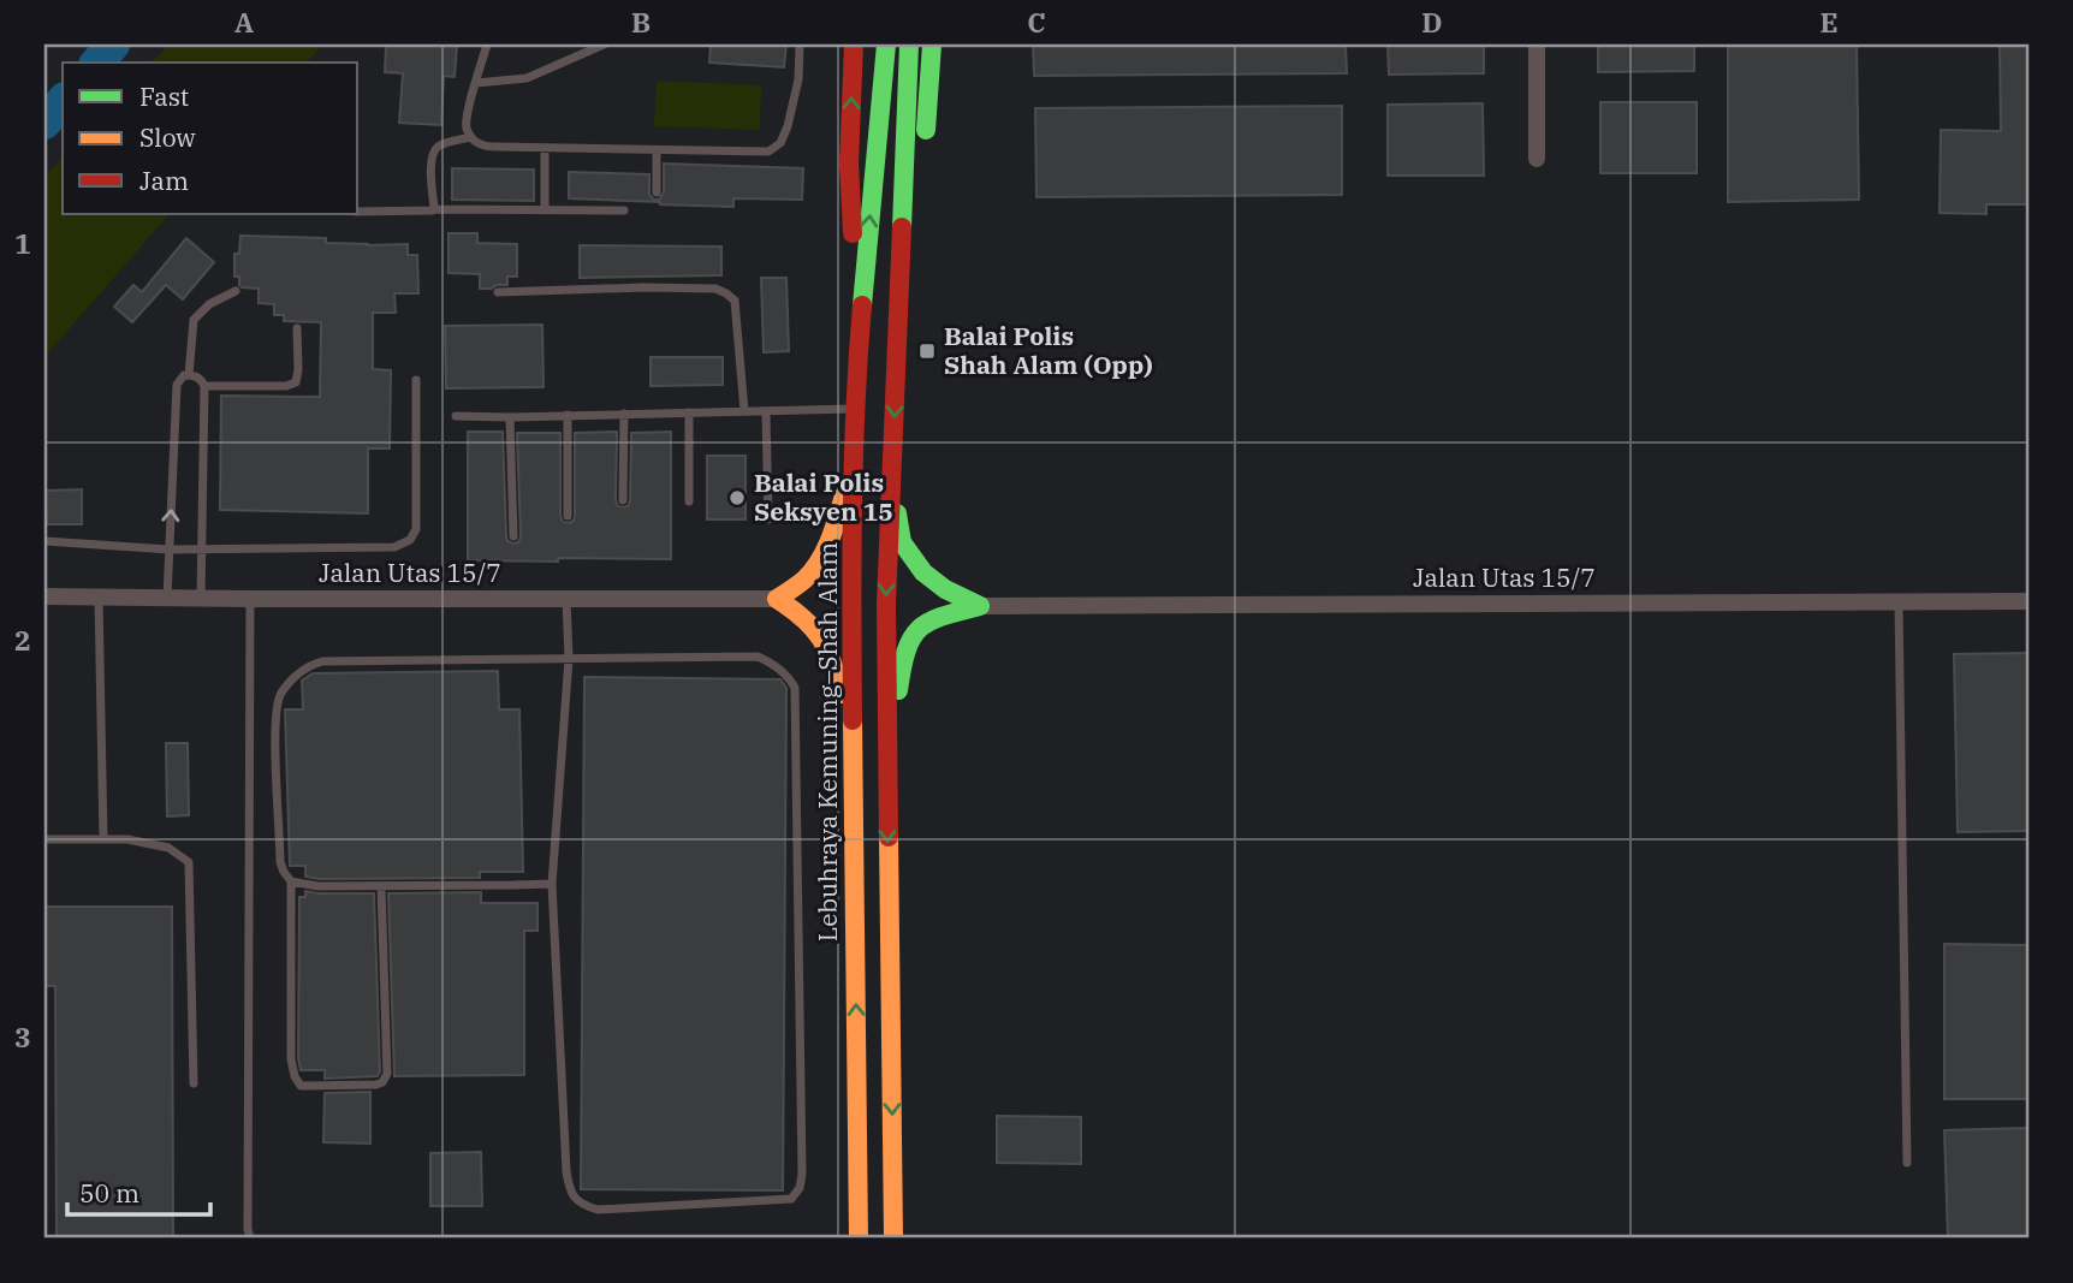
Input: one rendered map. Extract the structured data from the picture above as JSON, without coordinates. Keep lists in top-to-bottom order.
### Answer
{
  "streets": {
    "highway": ["Lebuhraya Kemuning–Shah Alam"],
    "street": ["Jalan Utas 15/7"]
  },
  "places": {
    "transit": ["Balai Polis Shah Alam (Opp)"],
    "other": ["Balai Polis Seksyen 15"]
  },
  "legend": ["Fast", "Slow", "Jam"],
  "scale_bar": "50 m",
  "grid": {
    "columns": [
      "A",
      "B",
      "C",
      "D",
      "E"
    ],
    "rows": ["1", "2", "3"]
  }
}
